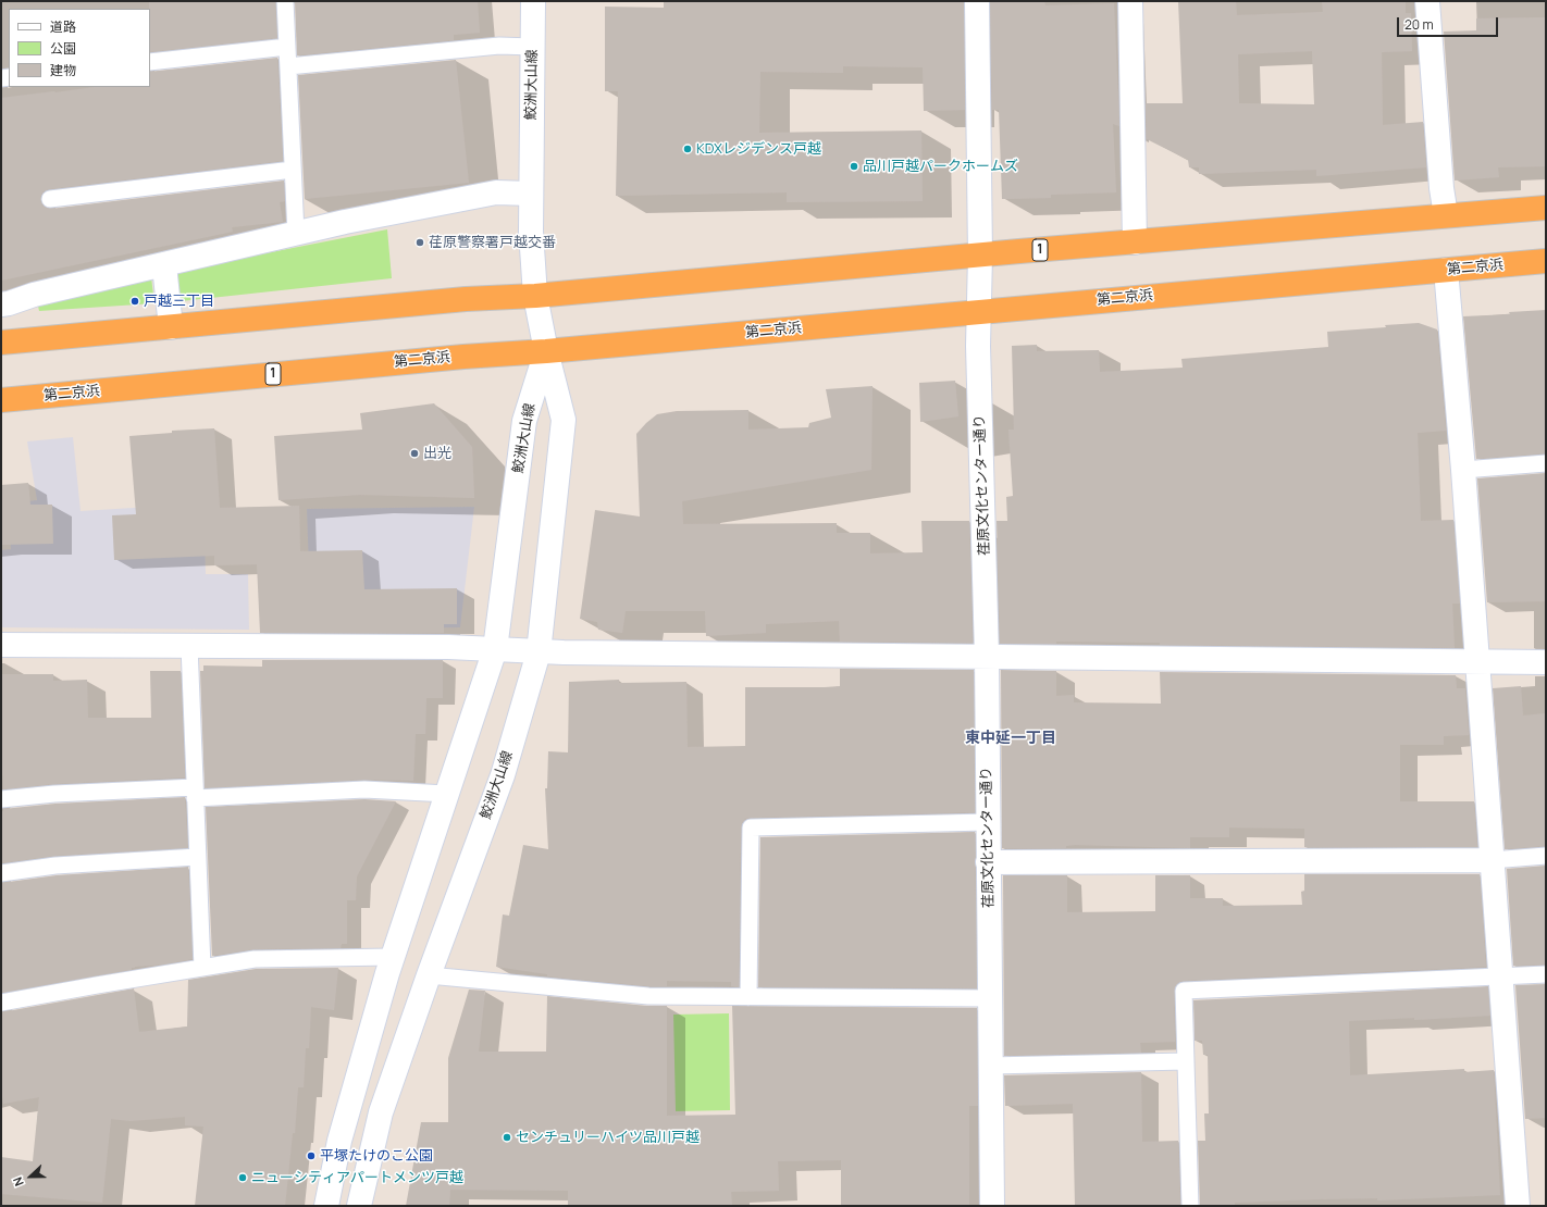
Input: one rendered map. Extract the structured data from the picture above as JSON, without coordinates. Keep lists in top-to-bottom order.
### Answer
{
  "streets": {
    "highway": ["1", "第二京浜"],
    "street": ["鮫洲大山線", "荏原文化センター通り"]
  },
  "crossings": [
    ["鮫洲大山線", "1"],
    ["鮫洲大山線", "第二京浜"],
    ["1", "荏原文化センター通り"],
    ["第二京浜", "荏原文化センター通り"]
  ],
  "districts": ["東中延一丁目"],
  "places": [
    "KDXレジデンス戸越",
    "品川戸越パークホームズ",
    "荏原警察署戸越交番",
    "戸越三丁目",
    "出光",
    "センチュリーハイツ品川戸越",
    "平塚たけのこ公園",
    "ニューシティアパートメンツ戸越"
  ],
  "legend": ["道路", "公園", "建物"],
  "scale_bar": "20 m",
  "north": "left"
}
